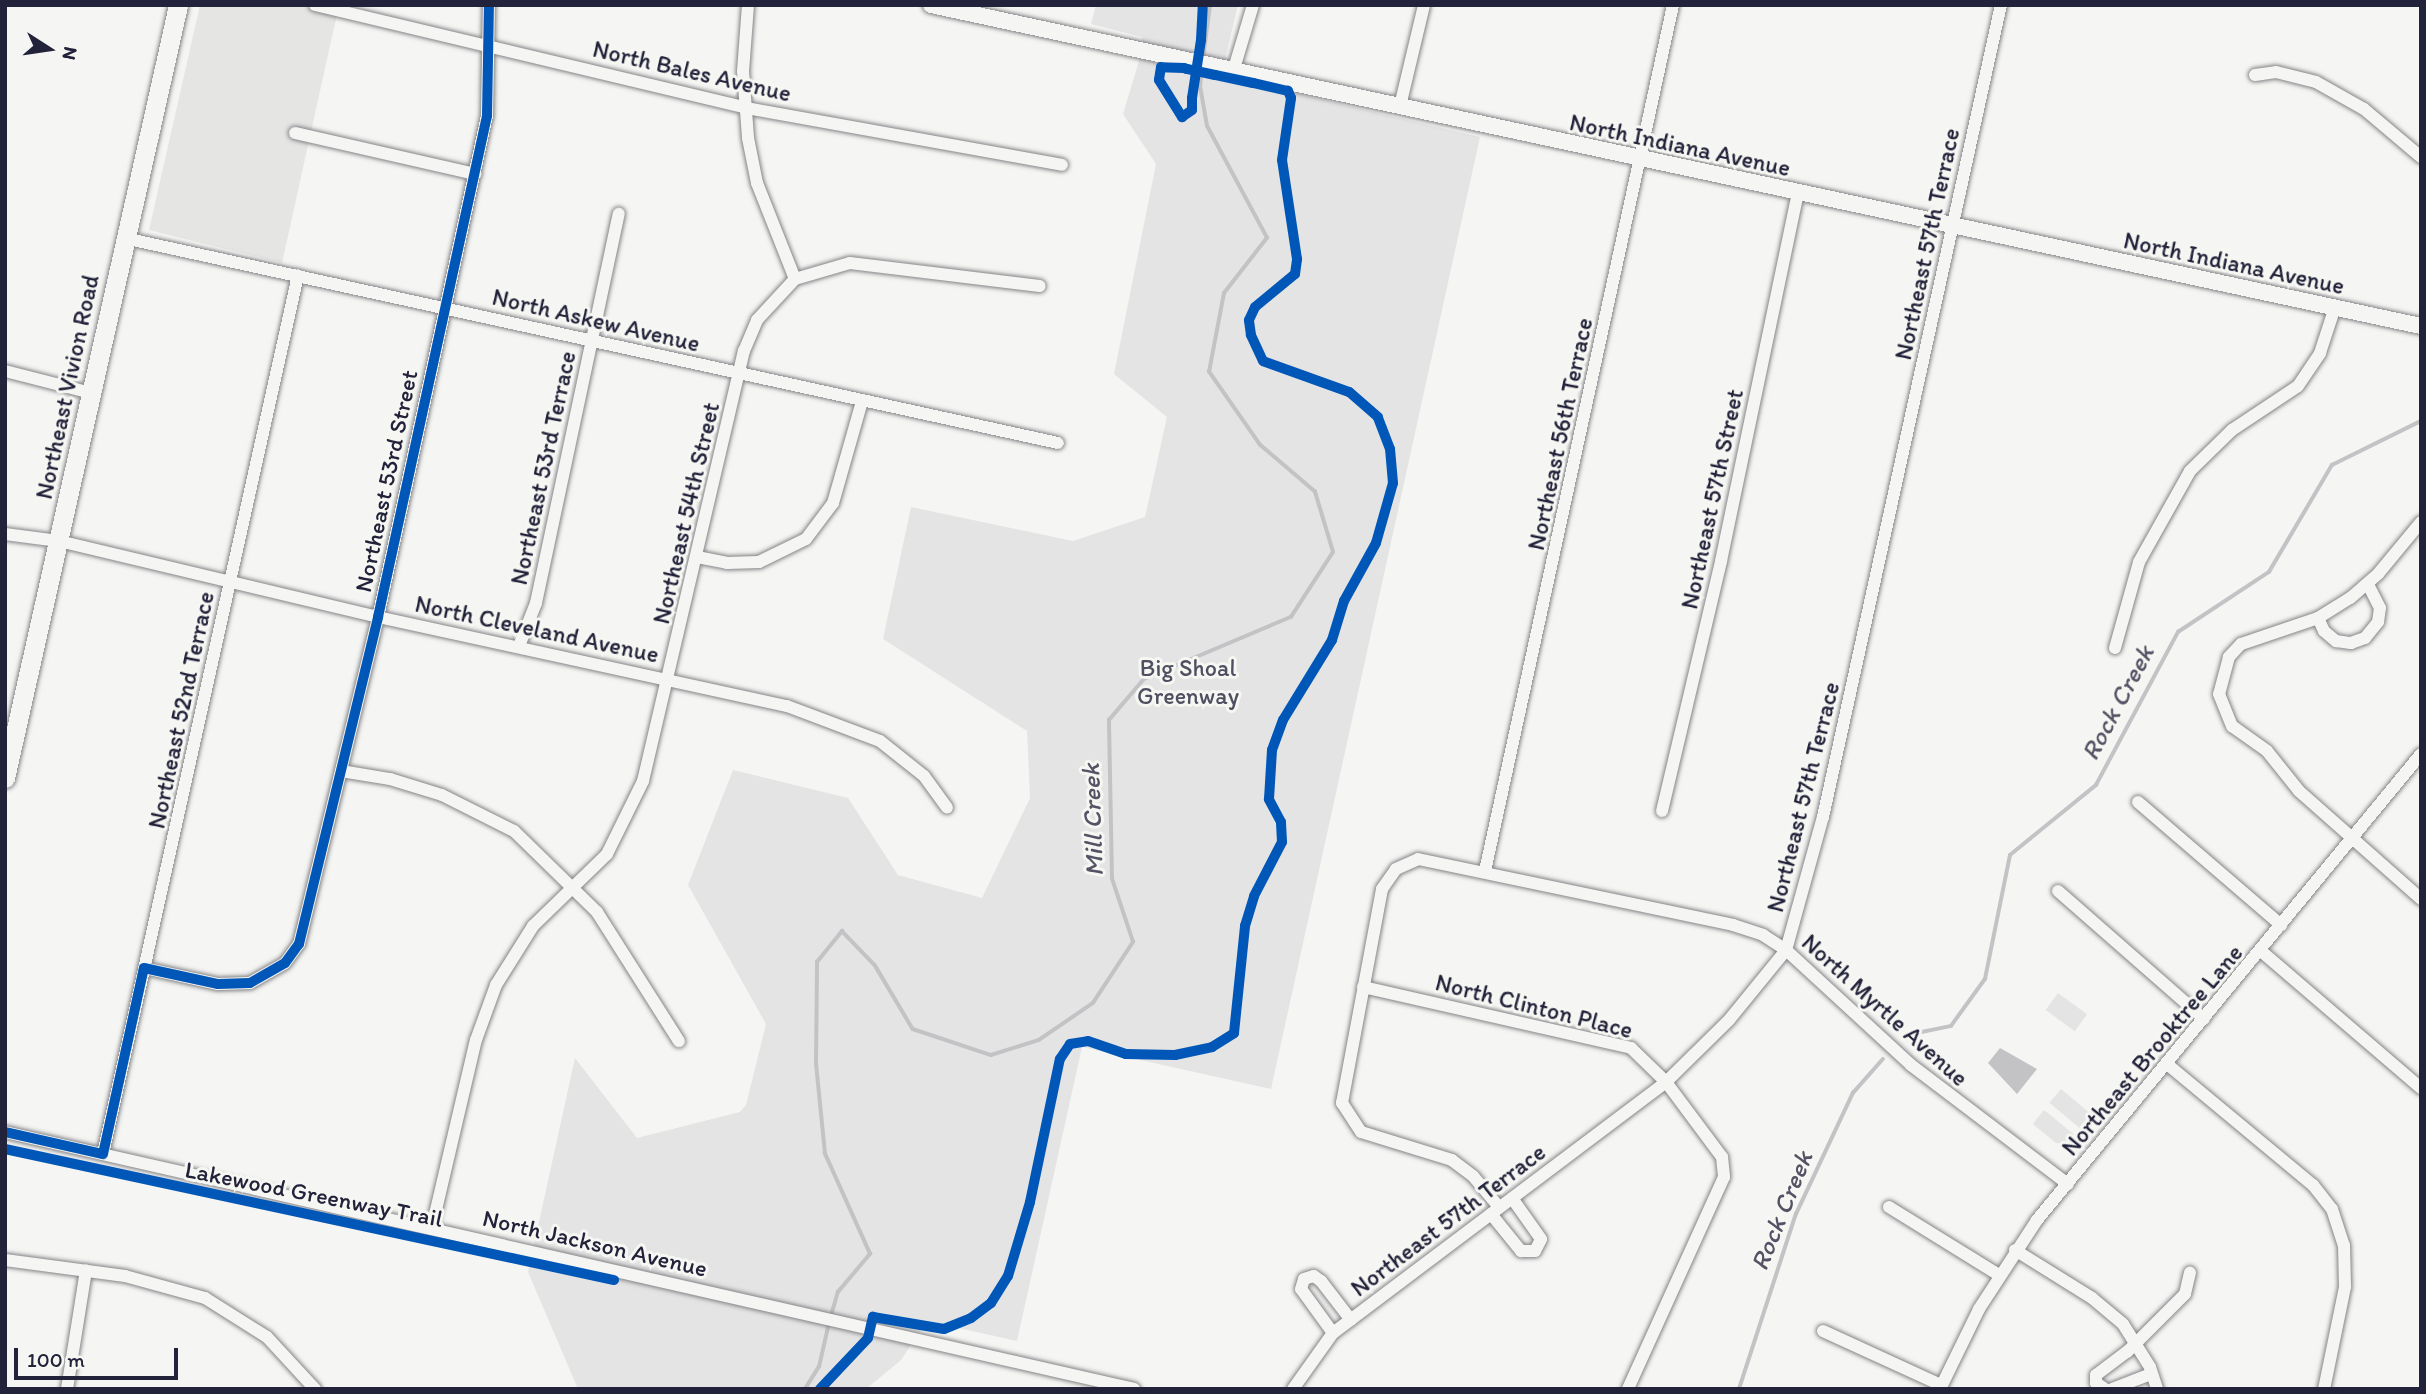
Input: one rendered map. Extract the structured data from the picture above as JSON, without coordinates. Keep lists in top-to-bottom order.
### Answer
{
  "streets": {
    "main road": ["Northeast Vivion Road"],
    "street": [
      "North Bales Avenue",
      "North Indiana Avenue",
      "Northeast 57th Terrace",
      "North Askew Avenue",
      "Northeast 56th Terrace",
      "Northeast 53rd Terrace",
      "Northeast 53rd Street",
      "Northeast 57th Street",
      "Northeast 54th Street",
      "North Cleveland Avenue",
      "Northeast 52nd Terrace",
      "North Clinton Place",
      "North Myrtle Avenue",
      "Northeast Brooktree Lane",
      "North Jackson Avenue"
    ],
    "cycle path": ["Lakewood Greenway Trail"]
  },
  "crossings": [
    ["North Bales Avenue", "Northeast 53rd Street"],
    ["North Indiana Avenue", "Northeast 57th Terrace"],
    ["North Indiana Avenue", "Northeast 56th Terrace"],
    ["North Indiana Avenue", "Northeast 57th Street"],
    ["Northeast 57th Terrace", "North Clinton Place"],
    ["Northeast 57th Terrace", "North Myrtle Avenue"],
    ["North Askew Avenue", "Northeast Vivion Road"],
    ["North Askew Avenue", "Northeast 53rd Terrace"],
    ["North Askew Avenue", "Northeast 53rd Street"],
    ["North Askew Avenue", "Northeast 54th Street"],
    ["North Askew Avenue", "Northeast 52nd Terrace"],
    ["Northeast Vivion Road", "North Cleveland Avenue"],
    ["Northeast 56th Terrace", "North Myrtle Avenue"],
    ["Northeast 53rd Terrace", "North Cleveland Avenue"],
    ["Northeast 53rd Street", "North Cleveland Avenue"],
    ["Northeast 53rd Street", "Northeast 52nd Terrace"],
    ["Northeast 54th Street", "North Cleveland Avenue"],
    ["Northeast 54th Street", "North Jackson Avenue"],
    ["North Cleveland Avenue", "Northeast 52nd Terrace"],
    ["Northeast 52nd Terrace", "North Jackson Avenue"],
    ["North Clinton Place", "North Myrtle Avenue"],
    ["North Myrtle Avenue", "Northeast Brooktree Lane"]
  ],
  "water": ["Rock Creek", "Mill Creek"],
  "parks": ["Big Shoal Greenway"],
  "scale_bar": "100 m",
  "north": "right"
}
